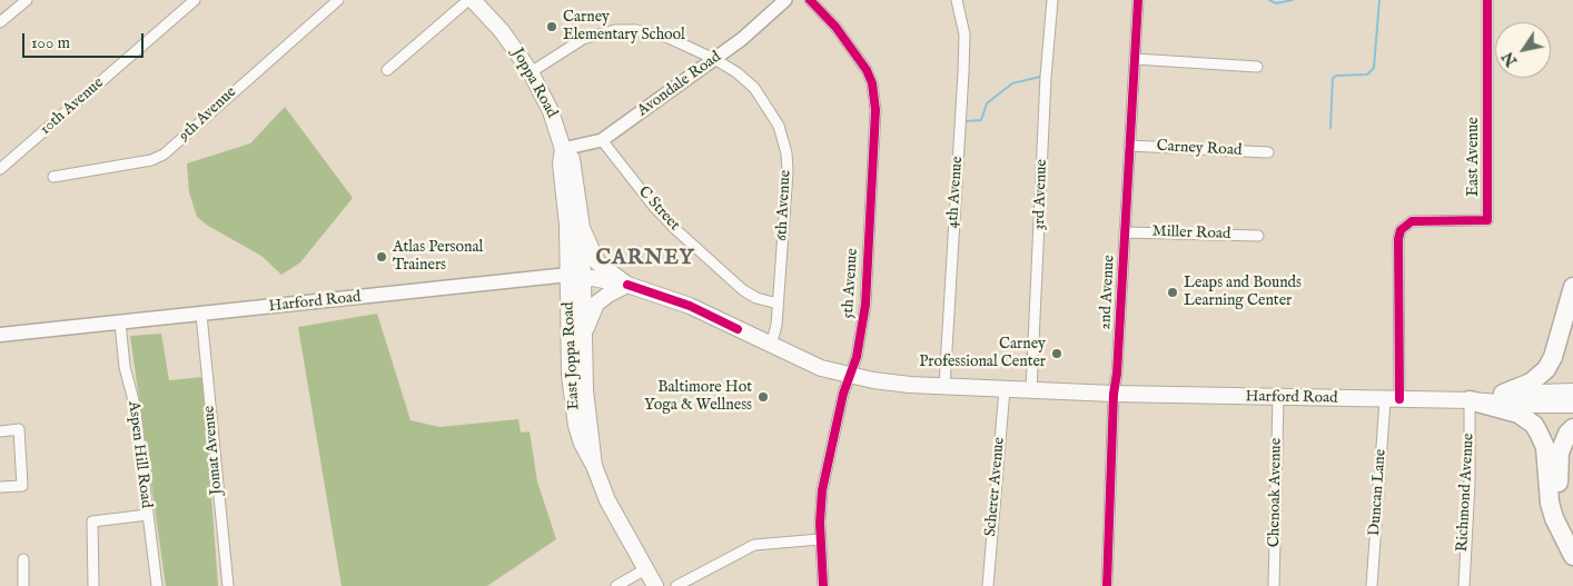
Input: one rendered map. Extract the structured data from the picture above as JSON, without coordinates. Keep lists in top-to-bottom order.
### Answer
{
  "streets": {
    "main road": ["Joppa Road", "Harford Road", "East Joppa Road"],
    "street": [
      "Avondale Road",
      "10th Avenue",
      "9th Avenue",
      "Carney Road",
      "East Avenue",
      "4th Avenue",
      "3rd Avenue",
      "6th Avenue",
      "C Street",
      "Miller Road",
      "5th Avenue",
      "2nd Avenue",
      "Jomat Avenue",
      "Aspen Hill Road",
      "Scherer Avenue",
      "Chenoak Avenue",
      "Duncan Lane",
      "Richmond Avenue"
    ]
  },
  "crossings": [
    ["Joppa Road", "Avondale Road"],
    ["Joppa Road", "6th Avenue"],
    ["Joppa Road", "Harford Road"],
    ["Joppa Road", "East Joppa Road"],
    ["Avondale Road", "6th Avenue"],
    ["Avondale Road", "C Street"],
    ["Carney Road", "2nd Avenue"],
    ["East Avenue", "Harford Road"],
    ["East Avenue", "Duncan Lane"],
    ["4th Avenue", "Harford Road"],
    ["3rd Avenue", "Harford Road"],
    ["6th Avenue", "C Street"],
    ["6th Avenue", "Harford Road"],
    ["Miller Road", "2nd Avenue"],
    ["5th Avenue", "Harford Road"],
    ["2nd Avenue", "Harford Road"],
    ["Harford Road", "East Joppa Road"],
    ["Harford Road", "Jomat Avenue"],
    ["Harford Road", "Aspen Hill Road"],
    ["Harford Road", "Scherer Avenue"],
    ["Harford Road", "Chenoak Avenue"],
    ["Harford Road", "Duncan Lane"],
    ["Harford Road", "Richmond Avenue"]
  ],
  "districts": ["CARNEY"],
  "places": [
    "Carney Elementary School",
    "Atlas Personal Trainers",
    "Leaps and Bounds Learning Center",
    "Carney Professional Center",
    "Baltimore Hot Yoga & Wellness"
  ],
  "scale_bar": "100 m",
  "north": "bottom left"
}
